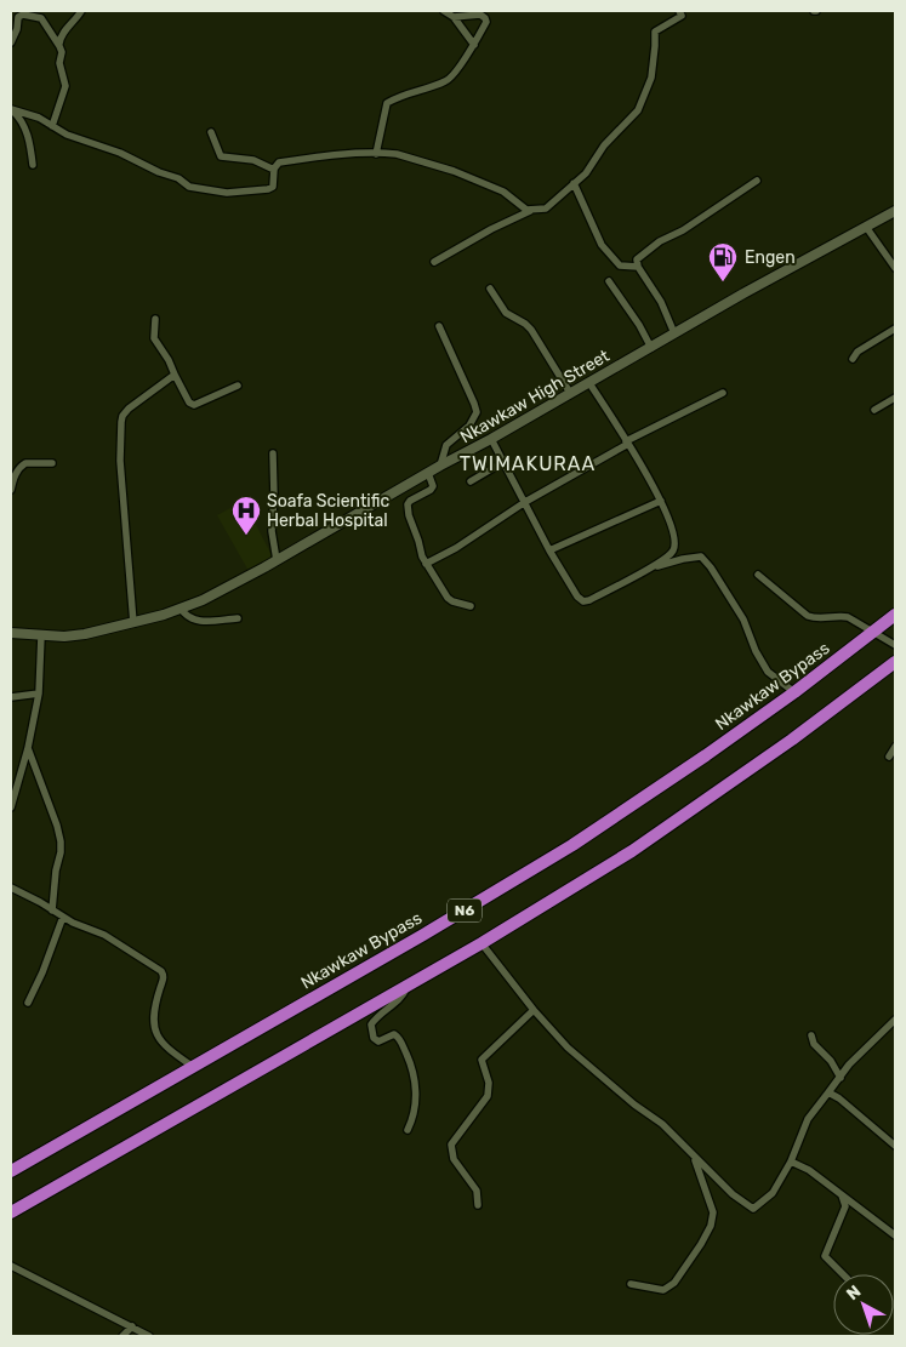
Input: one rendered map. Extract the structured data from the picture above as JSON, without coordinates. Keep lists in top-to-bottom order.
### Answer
{
  "streets": {
    "highway": ["Nkawkaw Bypass", "N6"],
    "main road": ["Nkawkaw High Street"]
  },
  "districts": ["TWIMAKURAA"],
  "places": {
    "fuel station": ["Engen"],
    "hospital": ["Soafa Scientific Herbal Hospital"]
  },
  "north": "top left"
}
